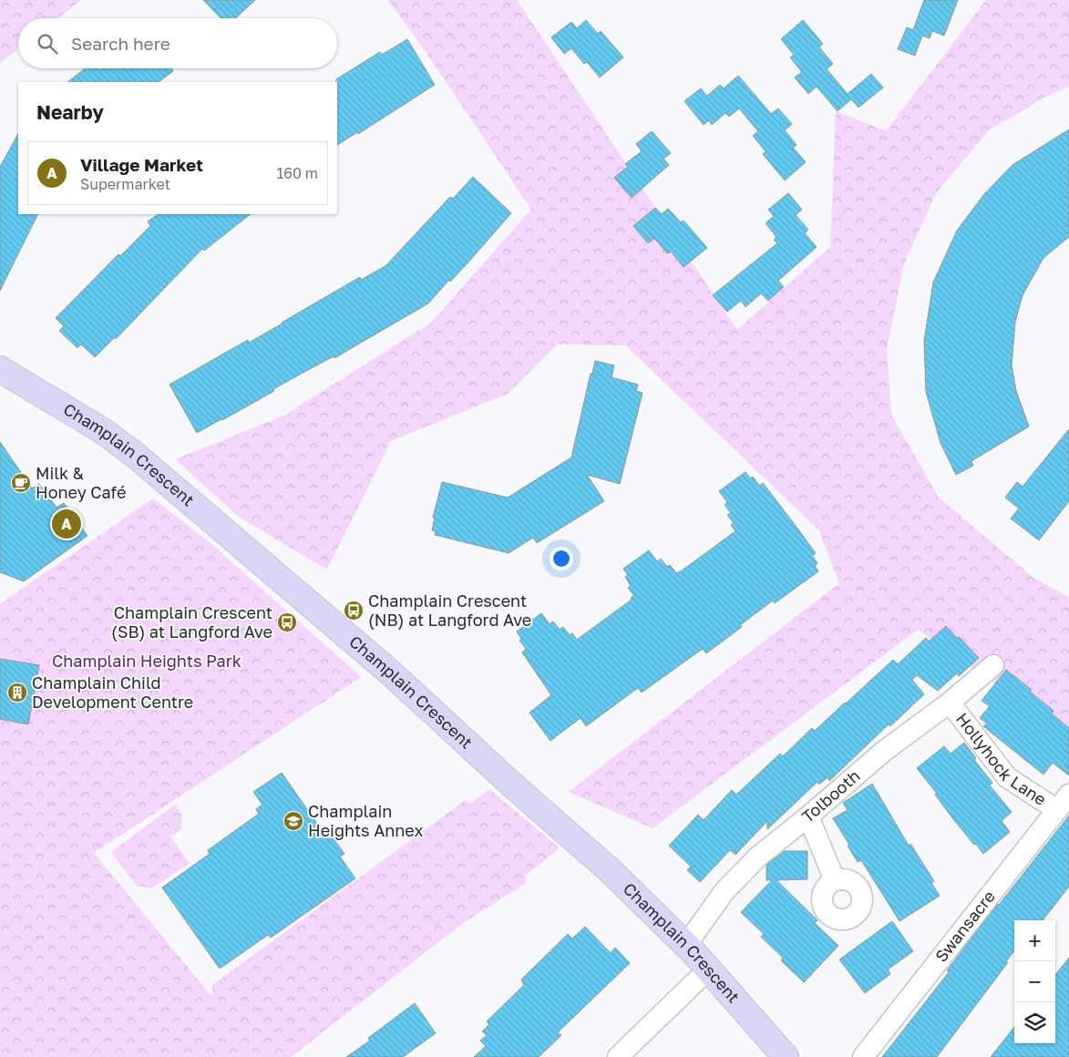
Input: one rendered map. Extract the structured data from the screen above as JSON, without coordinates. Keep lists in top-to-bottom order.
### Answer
{
  "streets": {
    "street": [
      "Champlain Crescent",
      "Hollyhock Lane",
      "Tolbooth",
      "Swansacre"
    ]
  },
  "crossings": [
    ["Champlain Crescent", "Tolbooth"],
    ["Hollyhock Lane", "Tolbooth"],
    ["Hollyhock Lane", "Swansacre"]
  ],
  "parks": ["Champlain Heights Park"],
  "places": {
    "cafe": ["Milk & Honey Café"],
    "bus stop": ["Champlain Crescent (NB) at Langford Ave", "Champlain Crescent (SB) at Langford Ave"],
    "building": ["Champlain Child Development Centre"],
    "school or university": ["Champlain Heights Annex"]
  },
  "page": {
    "search": "Search here",
    "heading": "Nearby",
    "list": [
      {
        "mark": "A",
        "name": "Village Market",
        "note": "Supermarket",
        "value": "160 m"
      }
    ],
    "pins": "A",
    "map_buttons": ["+", "−"]
  }
}
